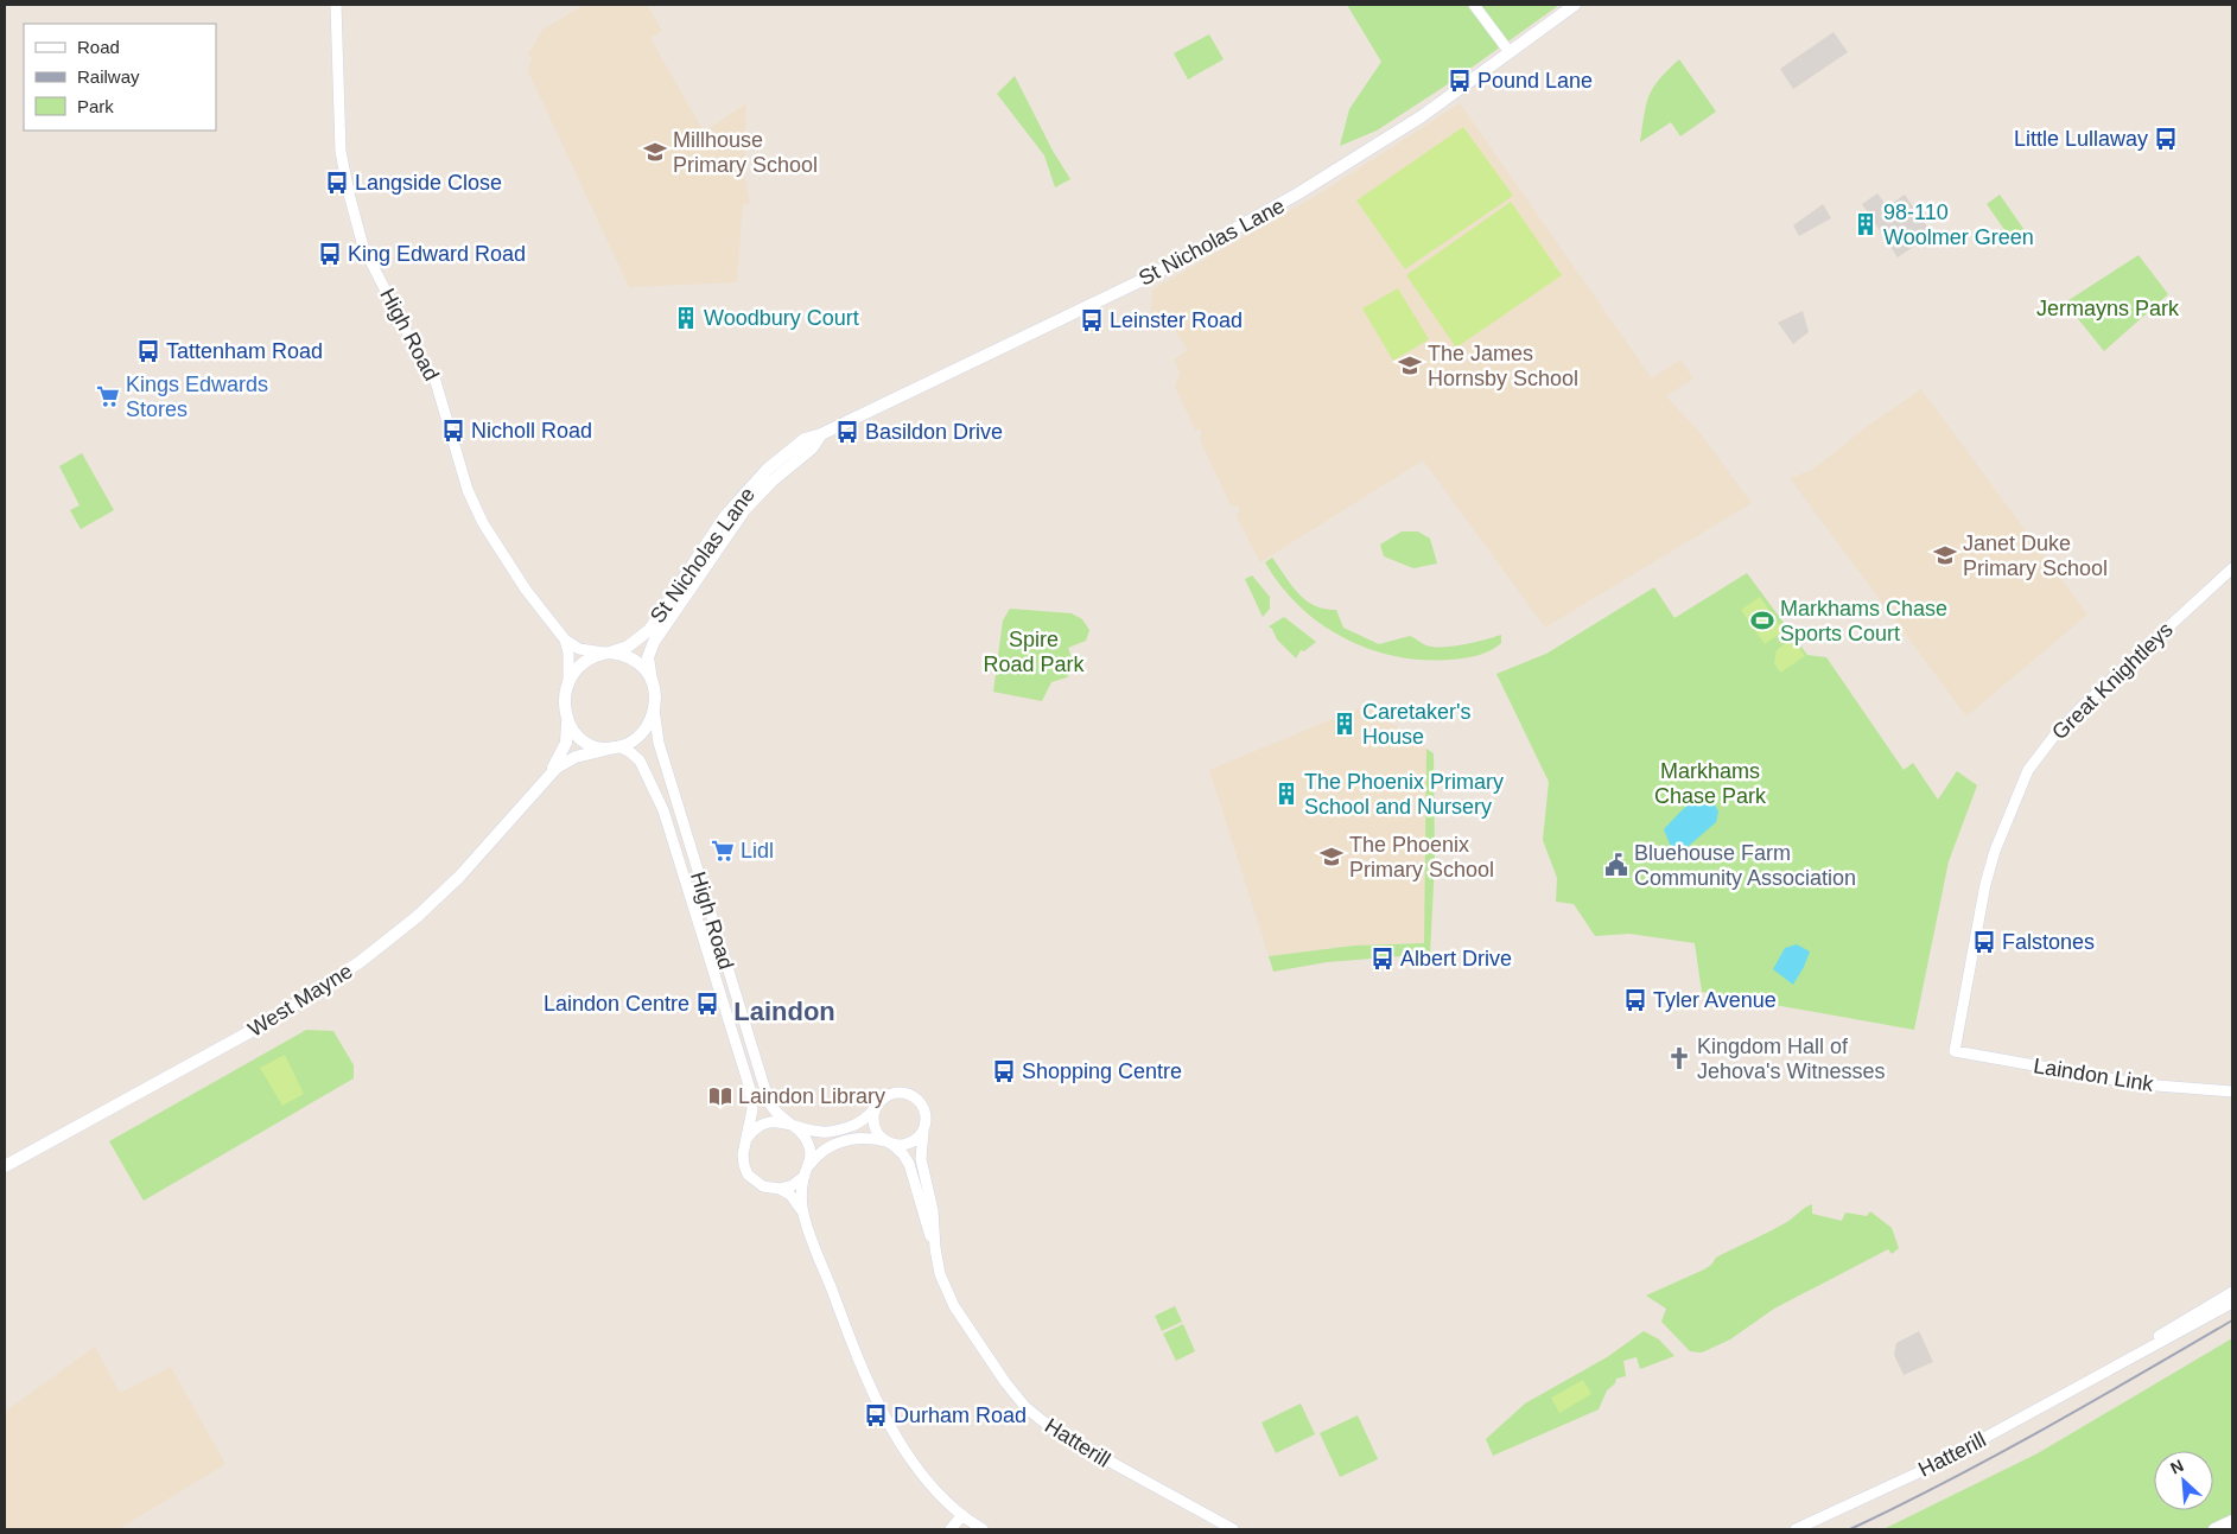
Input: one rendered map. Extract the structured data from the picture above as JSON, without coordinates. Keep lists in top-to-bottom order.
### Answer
{
  "streets": {
    "main road": ["St Nicholas Lane", "West Mayne"],
    "street": [
      "High Road",
      "Great Knightleys",
      "Laindon Link",
      "Hatterill"
    ]
  },
  "crossings": [
    ["St Nicholas Lane", "High Road"],
    ["St Nicholas Lane", "West Mayne"],
    ["High Road", "West Mayne"],
    ["Great Knightleys", "Laindon Link"]
  ],
  "districts": ["Laindon"],
  "parks": ["Jermayns Park", "Spire Road Park", "Markhams Chase Park"],
  "places": {
    "bus stop": [
      "Pound Lane",
      "Little Lullaway",
      "Langside Close",
      "King Edward Road",
      "Leinster Road",
      "Tattenham Road",
      "Nicholl Road",
      "Basildon Drive",
      "Falstones",
      "Albert Drive",
      "Tyler Avenue",
      "Laindon Centre",
      "Shopping Centre",
      "Durham Road"
    ],
    "school or university": [
      "Millhouse Primary School",
      "The James Hornsby School",
      "Janet Duke Primary School",
      "The Phoenix Primary School"
    ],
    "building": [
      "98-110 Woolmer Green",
      "Woodbury Court",
      "Caretaker's House",
      "The Phoenix Primary School and Nursery"
    ],
    "supermarket": ["Kings Edwards Stores", "Lidl"],
    "sports": ["Markhams Chase Sports Court"],
    "public building": ["Bluehouse Farm Community Association"],
    "church": ["Kingdom Hall of Jehova's Witnesses"],
    "library": ["Laindon Library"]
  },
  "legend": ["Road", "Railway", "Park"],
  "north": "top left"
}
